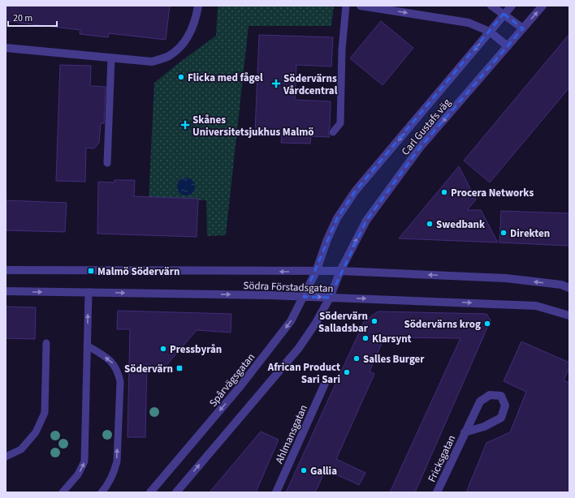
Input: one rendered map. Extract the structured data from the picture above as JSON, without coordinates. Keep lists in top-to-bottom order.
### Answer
{
  "streets": {
    "street": [
      "Carl Gustafs väg",
      "Södra Förstadsgatan",
      "Spårvägsgatan",
      "Ahlmansgatan",
      "Fricksgatan"
    ]
  },
  "crossings": [
    ["Carl Gustafs väg", "Södra Förstadsgatan"],
    ["Carl Gustafs väg", "Spårvägsgatan"],
    ["Södra Förstadsgatan", "Spårvägsgatan"]
  ],
  "places": {
    "other": [
      "Flicka med fågel",
      "Procera Networks",
      "Swedbank",
      "Direkten",
      "Södervärn Salladsbar",
      "Södervärns krog",
      "Klarsynt",
      "Pressbyrån",
      "Salles Burger",
      "African Product Sari Sari",
      "Gallia"
    ],
    "health": ["Södervärns Vårdcentral", "Skånes Universitetsjukhus Malmö"],
    "transit": ["Malmö Södervärn", "Södervärn"]
  },
  "scale_bar": "20 m"
}
